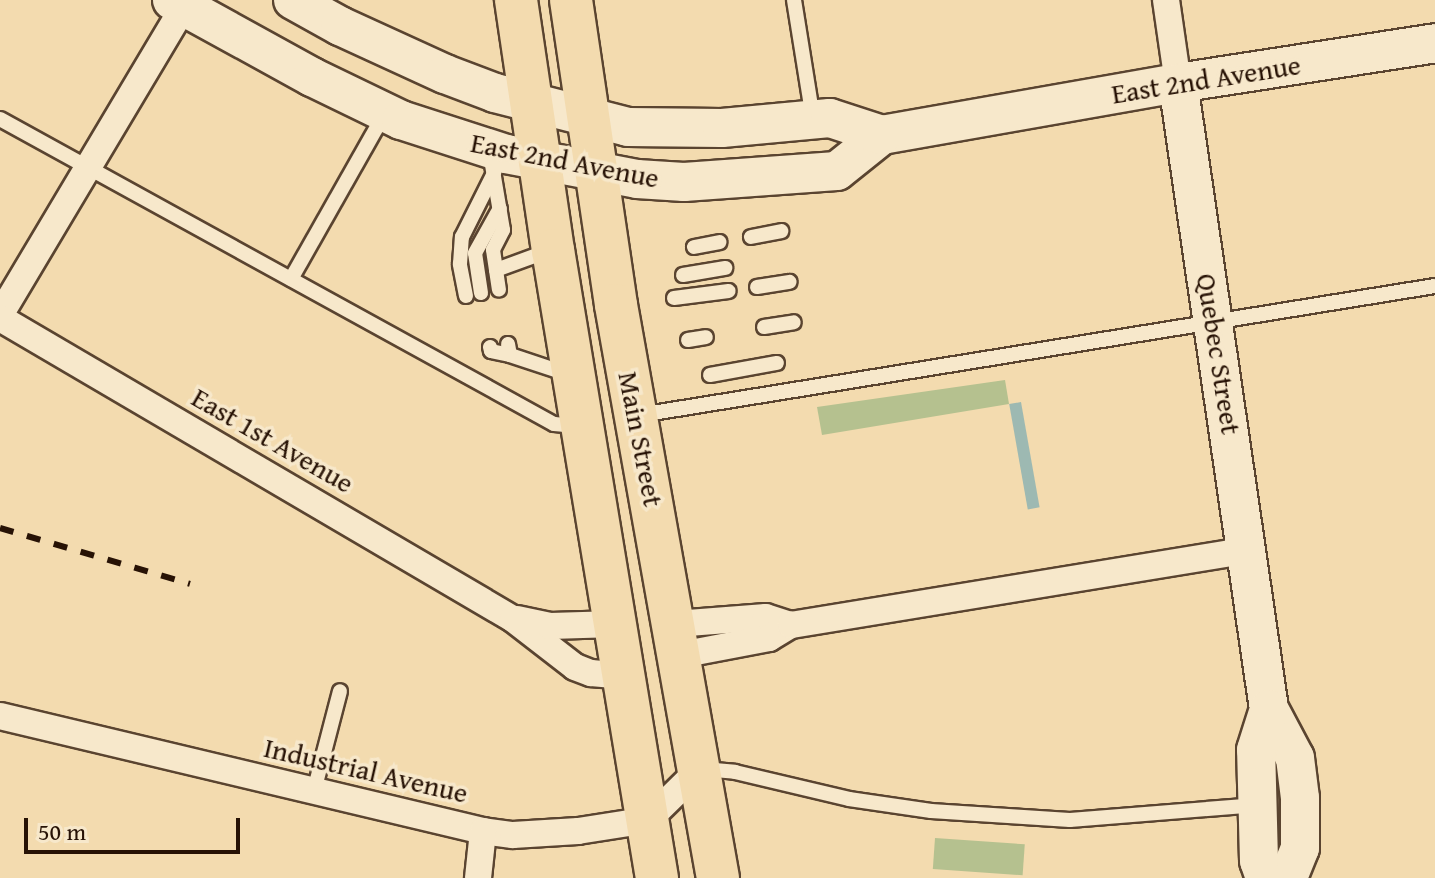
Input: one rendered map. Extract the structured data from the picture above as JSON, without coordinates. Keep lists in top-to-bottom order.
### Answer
{
  "streets": {
    "main road": ["East 2nd Avenue", "Quebec Street", "Main Street"],
    "street": ["East 1st Avenue", "Industrial Avenue"]
  },
  "crossings": [
    ["East 2nd Avenue", "Quebec Street"],
    ["East 2nd Avenue", "Main Street"],
    ["Main Street", "East 1st Avenue"],
    ["Main Street", "Industrial Avenue"]
  ],
  "scale_bar": "50 m"
}
